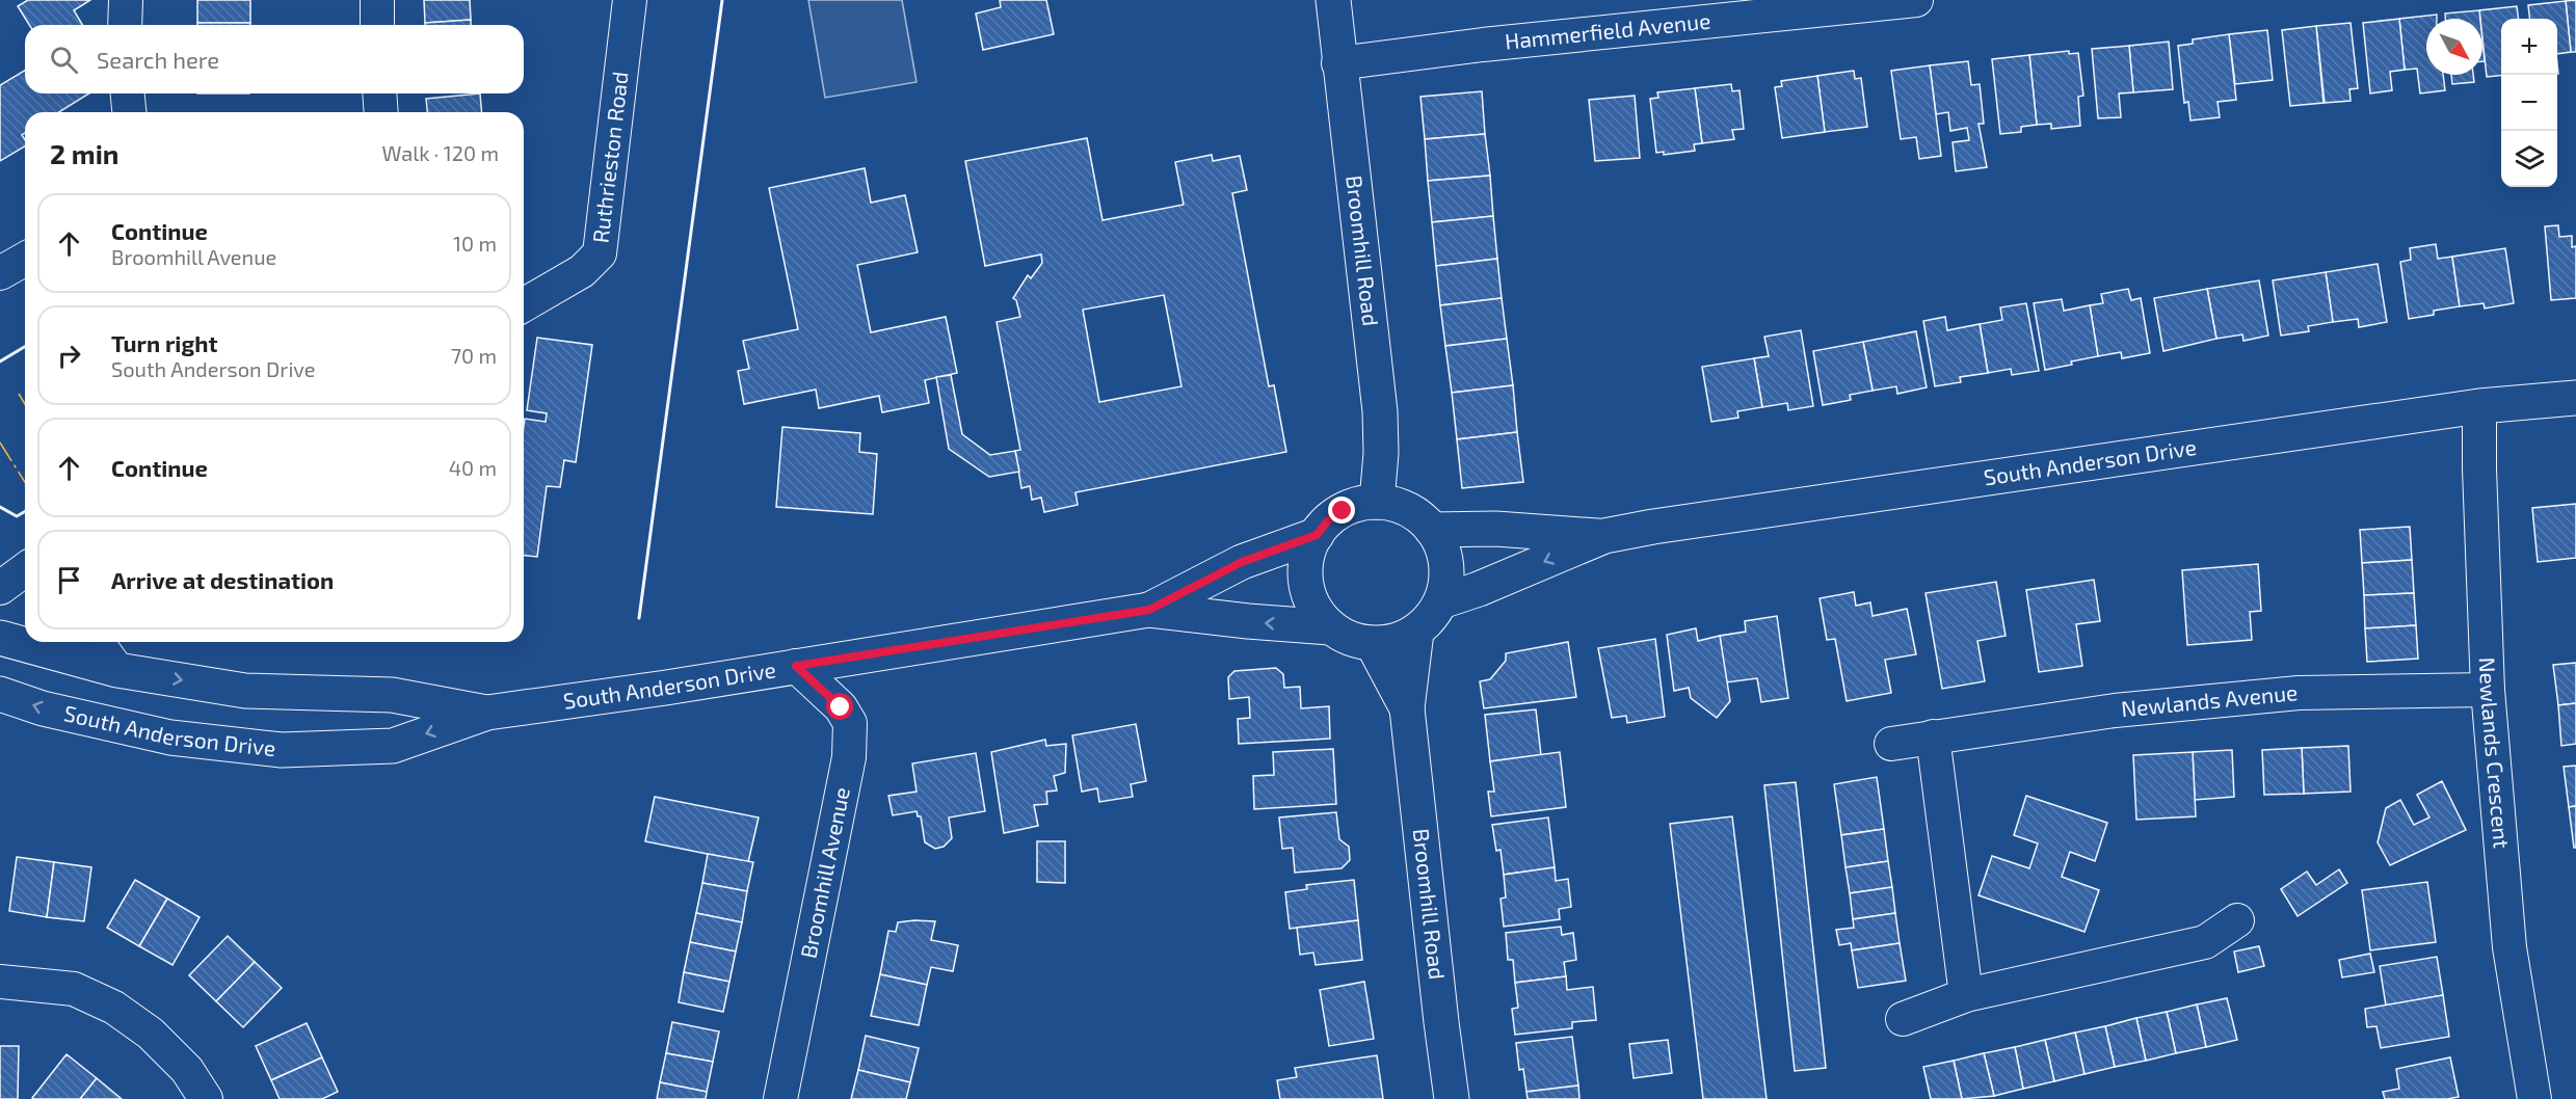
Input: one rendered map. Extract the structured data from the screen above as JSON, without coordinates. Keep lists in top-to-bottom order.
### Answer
{
  "streets": {
    "main road": ["Broomhill Road", "South Anderson Drive"],
    "street": [
      "Hammerfield Avenue",
      "Ruthrieston Road",
      "Newlands Avenue",
      "Newlands Crescent",
      "Broomhill Avenue"
    ]
  },
  "crossings": [
    ["Hammerfield Avenue", "Broomhill Road"],
    ["South Anderson Drive", "Newlands Crescent"],
    ["South Anderson Drive", "Broomhill Avenue"],
    ["Newlands Avenue", "Newlands Crescent"]
  ],
  "north": "bottom right",
  "page": {
    "map_buttons": ["+", "−"],
    "search": "Search here",
    "heading": ["2 min", "Walk · 120 m"],
    "list": [
      ["Continue", "Broomhill Avenue", "10 m"],
      ["Turn right", "South Anderson Drive", "70 m"],
      ["Continue", "40 m"],
      "Arrive at destination"
    ]
  }
}
